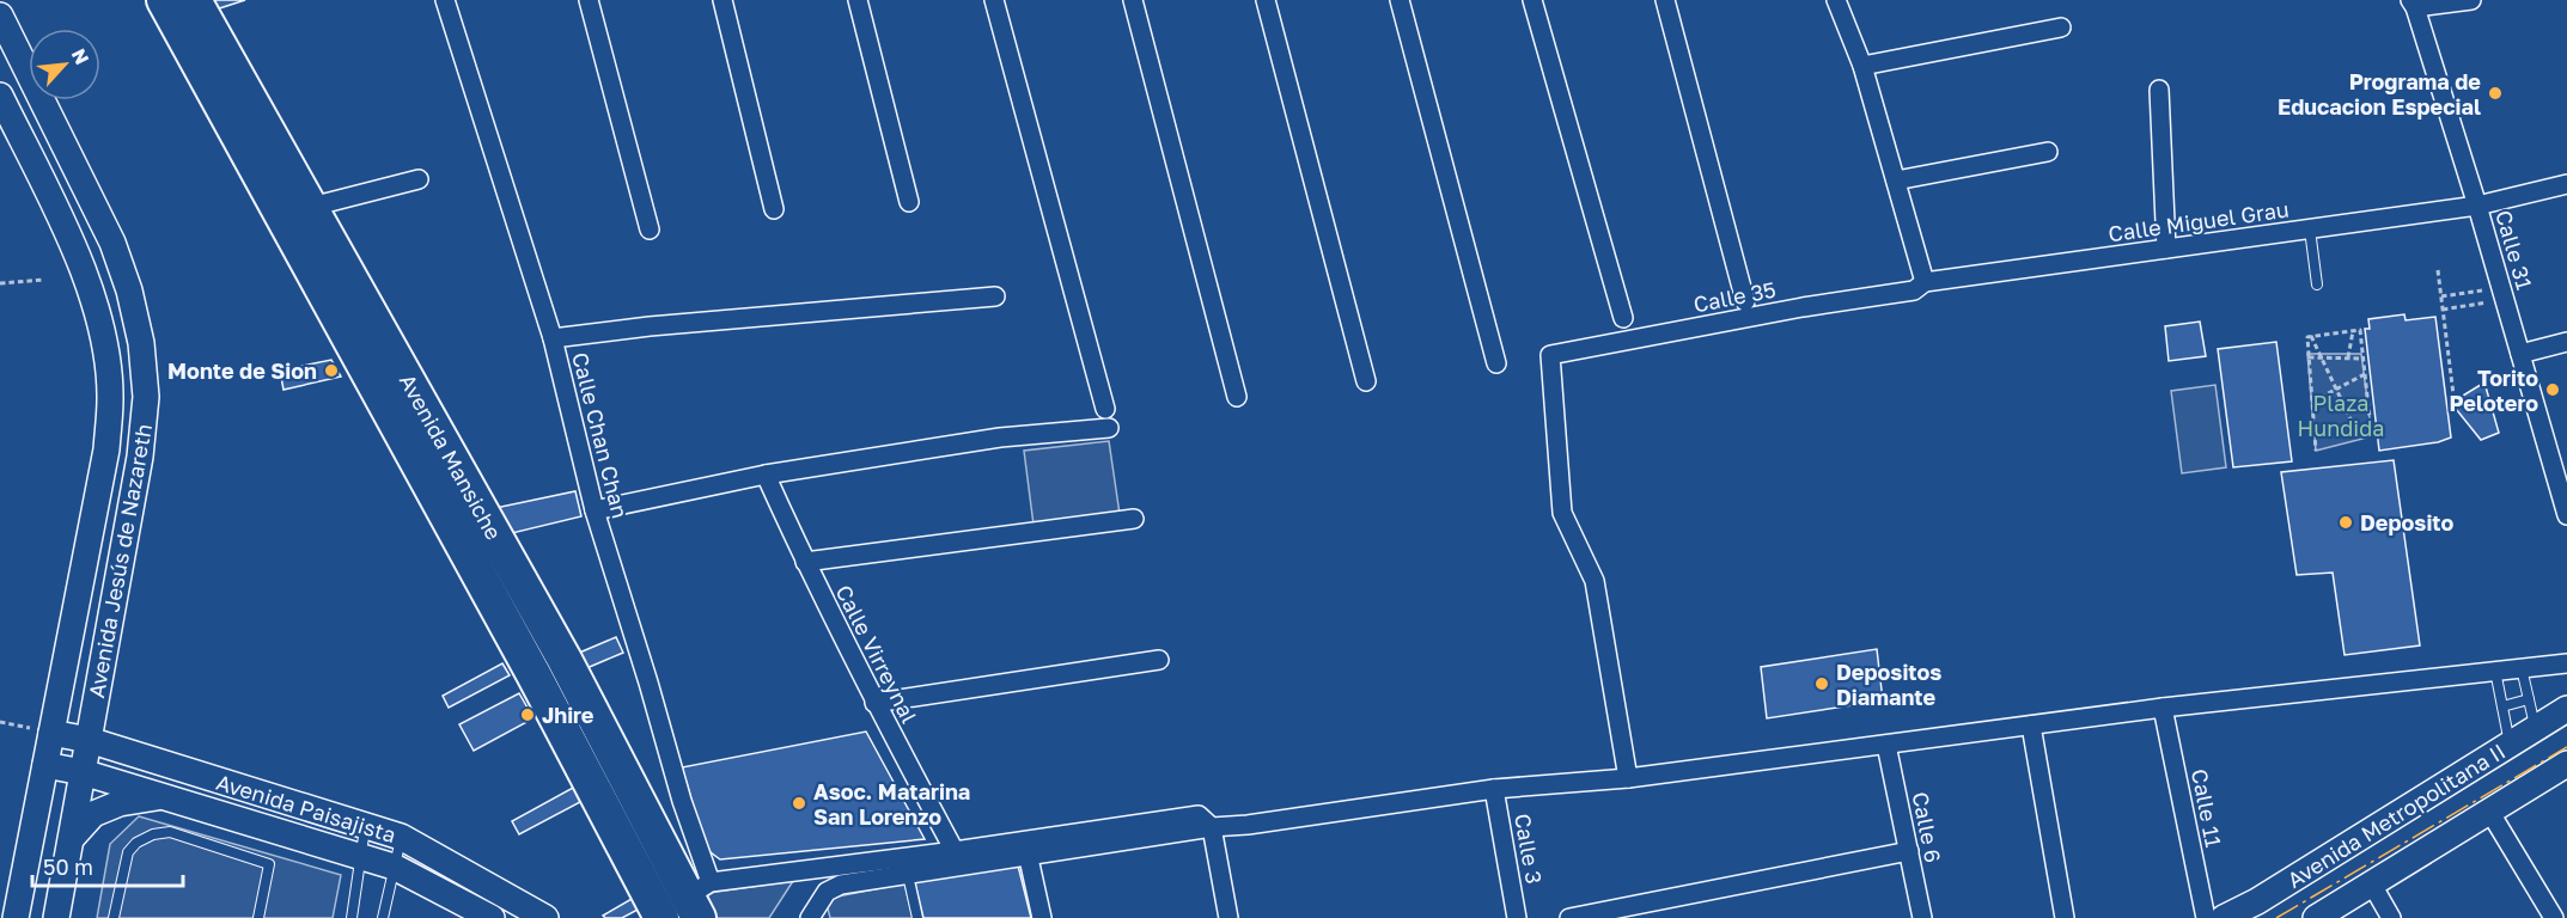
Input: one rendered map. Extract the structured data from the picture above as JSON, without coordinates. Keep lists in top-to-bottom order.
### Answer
{
  "streets": {
    "highway": ["Avenida Mansiche"],
    "main road": ["Avenida Jesús de Nazareth", "Avenida Paisajista", "Avenida Metropolitana II"],
    "street": [
      "Calle Miguel Grau",
      "Calle 31",
      "Calle 35",
      "Calle Chan Chan",
      "Calle Virreynal",
      "Calle 11",
      "Calle 6",
      "Calle 3"
    ]
  },
  "crossings": [
    ["Calle Miguel Grau", "Calle 31"],
    ["Calle Miguel Grau", "Calle 35"],
    ["Calle Chan Chan", "Avenida Mansiche"],
    ["Avenida Jesús de Nazareth", "Avenida Paisajista"]
  ],
  "parks": ["Plaza Hundida"],
  "places": [
    "Programa de Educacion Especial",
    "Monte de Sion",
    "Torito Pelotero",
    "Deposito",
    "Depositos Diamante",
    "Jhire",
    "Asoc. Matarina San Lorenzo"
  ],
  "scale_bar": "50 m",
  "north": "top right"
}
